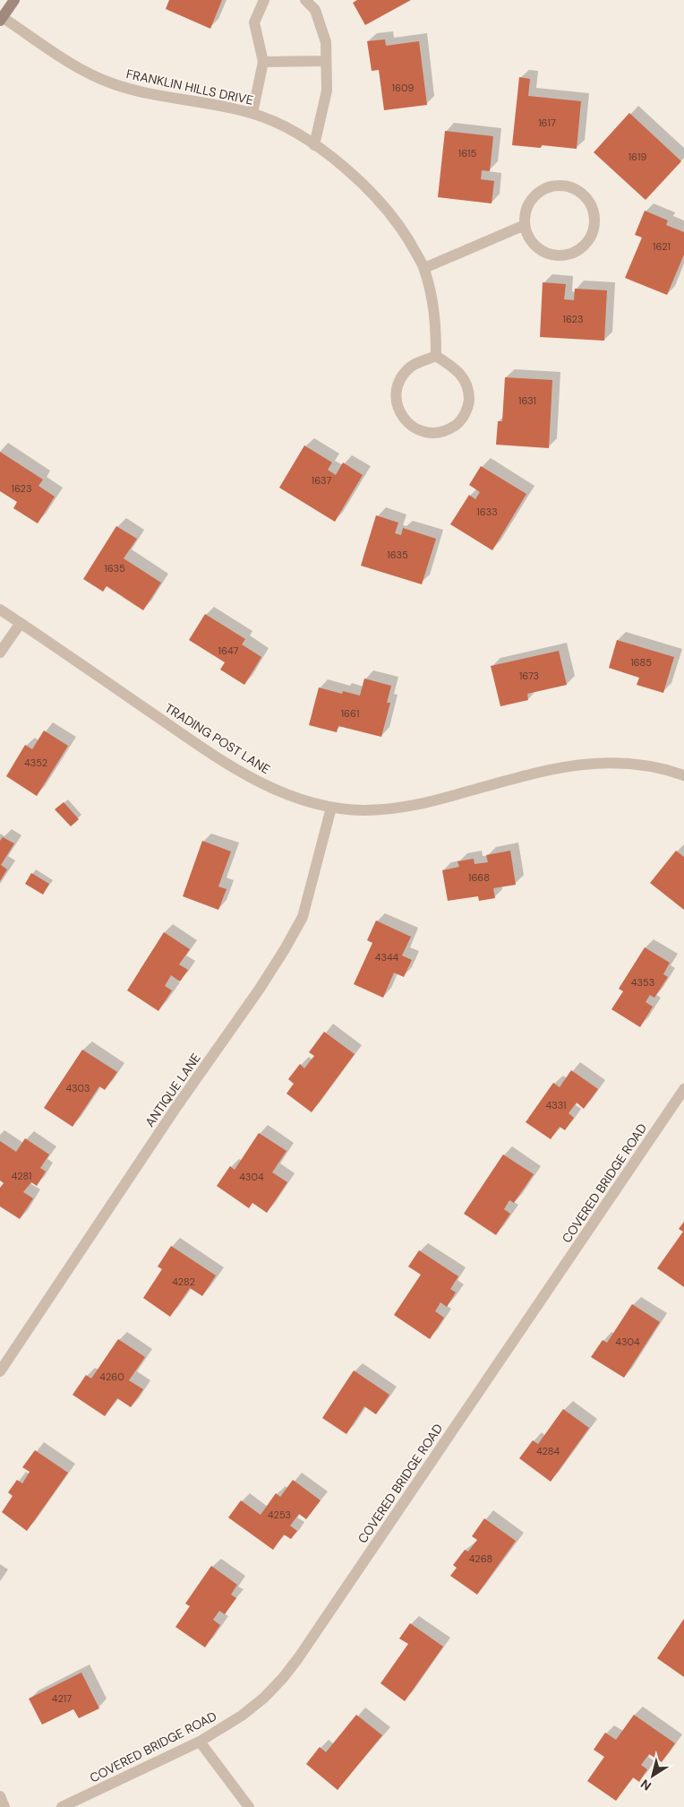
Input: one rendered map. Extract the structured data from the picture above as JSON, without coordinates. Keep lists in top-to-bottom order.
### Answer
{
  "streets": {
    "street": [
      "FRANKLIN HILLS DRIVE",
      "TRADING POST LANE",
      "ANTIQUE LANE",
      "COVERED BRIDGE ROAD"
    ]
  },
  "crossings": [
    ["TRADING POST LANE", "ANTIQUE LANE"]
  ],
  "house_numbers": [
    "1609",
    "1617",
    "1615",
    "1619",
    "1621",
    "1623",
    "1631",
    "1637",
    "1623",
    "1633",
    "1635",
    "1635",
    "1647",
    "1685",
    "1673",
    "1661",
    "4352",
    "1668",
    "4344",
    "4353",
    "4303",
    "4331",
    "4281",
    "4304",
    "4282",
    "4304",
    "4260",
    "4284",
    "4253",
    "4268",
    "4217"
  ],
  "north": "bottom left"
}
